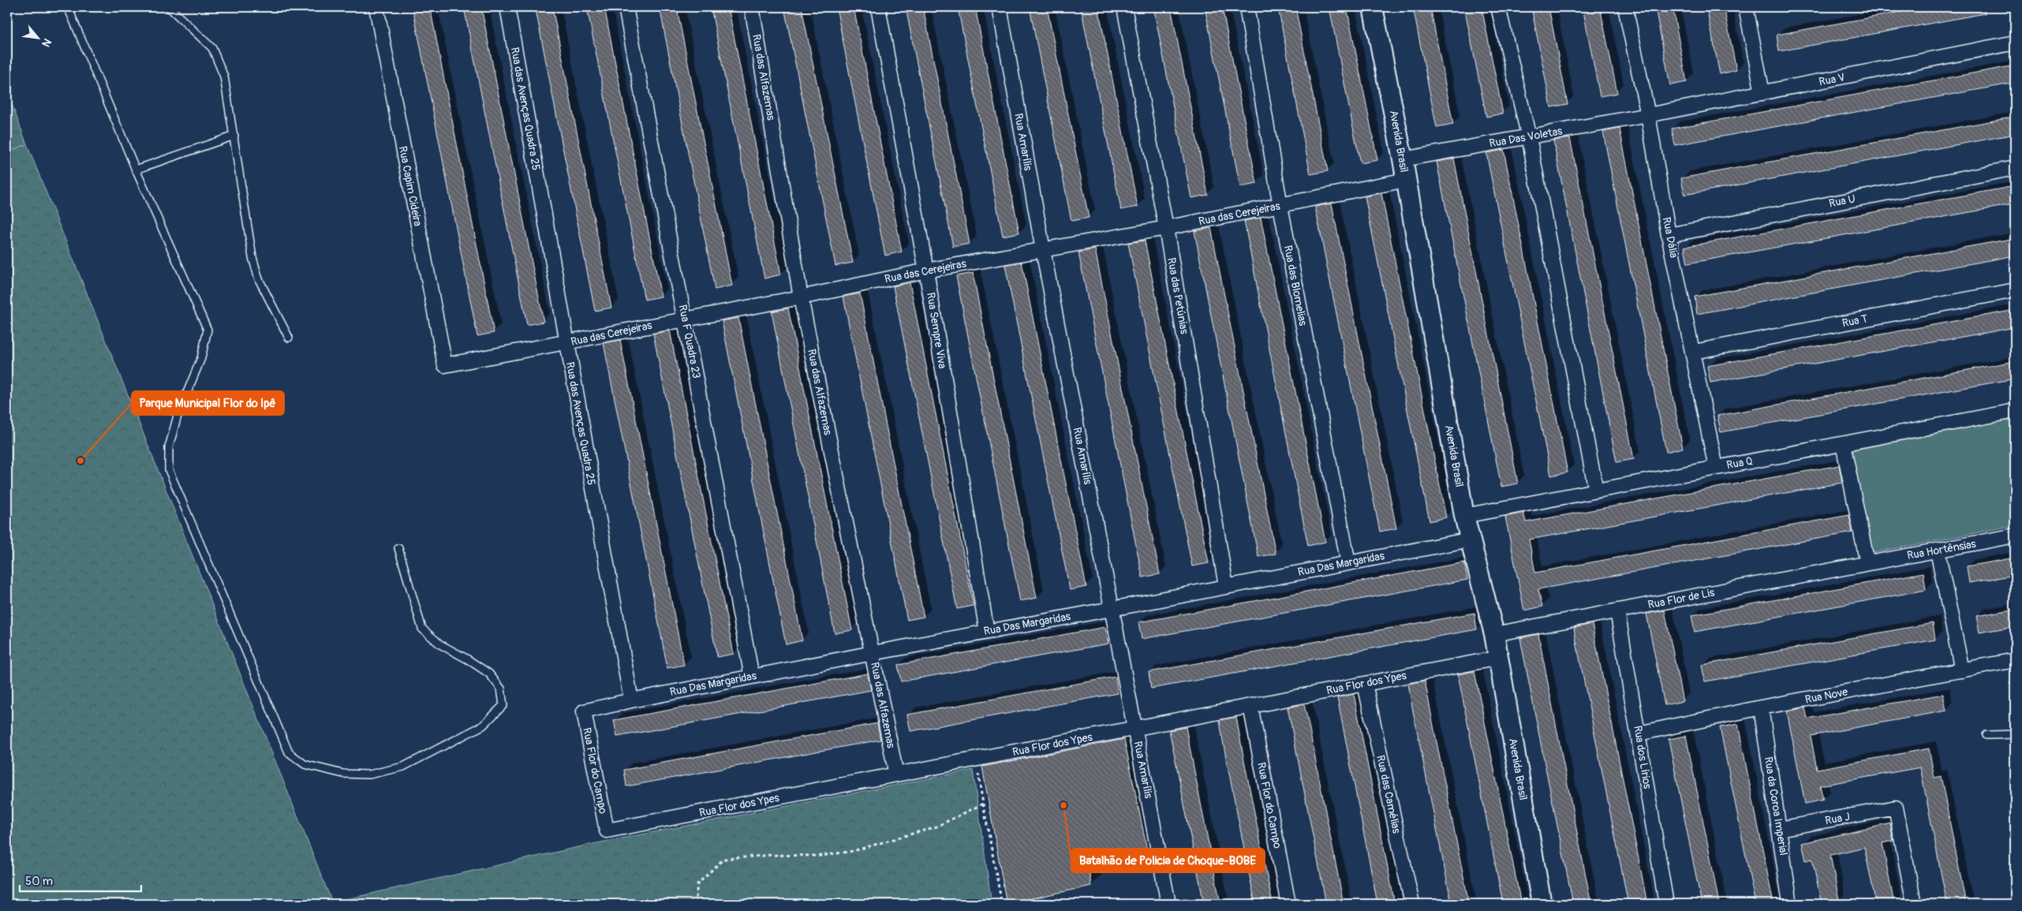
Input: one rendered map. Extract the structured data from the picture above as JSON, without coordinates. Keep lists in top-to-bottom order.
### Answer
{
  "streets": {
    "street": [
      "Rua das Alfazemas",
      "Rua V",
      "Rua das Avenças Quadra 25",
      "Rua Das Voletas",
      "Avenida Brasil",
      "Rua Amarílis",
      "Rua Capim Cideira",
      "Rua U",
      "Rua das Cerejeiras",
      "Rua Dália",
      "Rua das Blomelias",
      "Rua das Petúnias",
      "Rua T",
      "Rua Sempre Viva",
      "Rua F Quadra 23",
      "Rua Q",
      "Rua Hortênsias",
      "Rua Das Margaridas",
      "Rua Flor de Lis",
      "Rua Flor dos Ypes",
      "Rua Nove",
      "Rua dos Lírios",
      "Rua Flor do Campo",
      "Rua das Camélias",
      "Rua da Coroa Imperial",
      "Rua J"
    ]
  },
  "crossings": [
    ["Rua das Alfazemas", "Rua das Cerejeiras"],
    ["Rua das Alfazemas", "Rua Das Margaridas"],
    ["Rua das Alfazemas", "Rua Flor dos Ypes"],
    ["Rua V", "Rua Das Voletas"],
    ["Rua V", "Rua Dália"],
    ["Rua das Avenças Quadra 25", "Rua das Cerejeiras"],
    ["Rua das Avenças Quadra 25", "Rua Das Margaridas"],
    ["Rua Das Voletas", "Avenida Brasil"],
    ["Rua Das Voletas", "Rua Dália"],
    ["Avenida Brasil", "Rua das Cerejeiras"],
    ["Avenida Brasil", "Rua Q"],
    ["Avenida Brasil", "Rua Das Margaridas"],
    ["Avenida Brasil", "Rua Flor de Lis"],
    ["Avenida Brasil", "Rua Flor dos Ypes"],
    ["Rua Amarílis", "Rua das Cerejeiras"],
    ["Rua Amarílis", "Rua Das Margaridas"],
    ["Rua Amarílis", "Rua Flor dos Ypes"],
    ["Rua Capim Cideira", "Rua das Cerejeiras"],
    ["Rua U", "Rua Dália"],
    ["Rua das Cerejeiras", "Rua das Blomelias"],
    ["Rua das Cerejeiras", "Rua das Petúnias"],
    ["Rua das Cerejeiras", "Rua Sempre Viva"],
    ["Rua das Cerejeiras", "Rua F Quadra 23"],
    ["Rua Dália", "Rua T"],
    ["Rua Dália", "Rua Q"],
    ["Rua das Blomelias", "Rua Das Margaridas"],
    ["Rua das Petúnias", "Rua Das Margaridas"],
    ["Rua Sempre Viva", "Rua Das Margaridas"],
    ["Rua F Quadra 23", "Rua Das Margaridas"],
    ["Rua Hortênsias", "Rua Flor de Lis"],
    ["Rua Das Margaridas", "Rua Flor do Campo"],
    ["Rua Flor de Lis", "Rua dos Lírios"],
    ["Rua Flor dos Ypes", "Rua Flor do Campo"],
    ["Rua Flor dos Ypes", "Rua das Camélias"],
    ["Rua Nove", "Rua dos Lírios"],
    ["Rua Nove", "Rua da Coroa Imperial"],
    ["Rua da Coroa Imperial", "Rua J"]
  ],
  "places": ["Parque Municipal Flor do Ipê", "Batalhão de Policia de Choque-BOBE"],
  "scale_bar": "50 m",
  "north": "bottom right"
}
